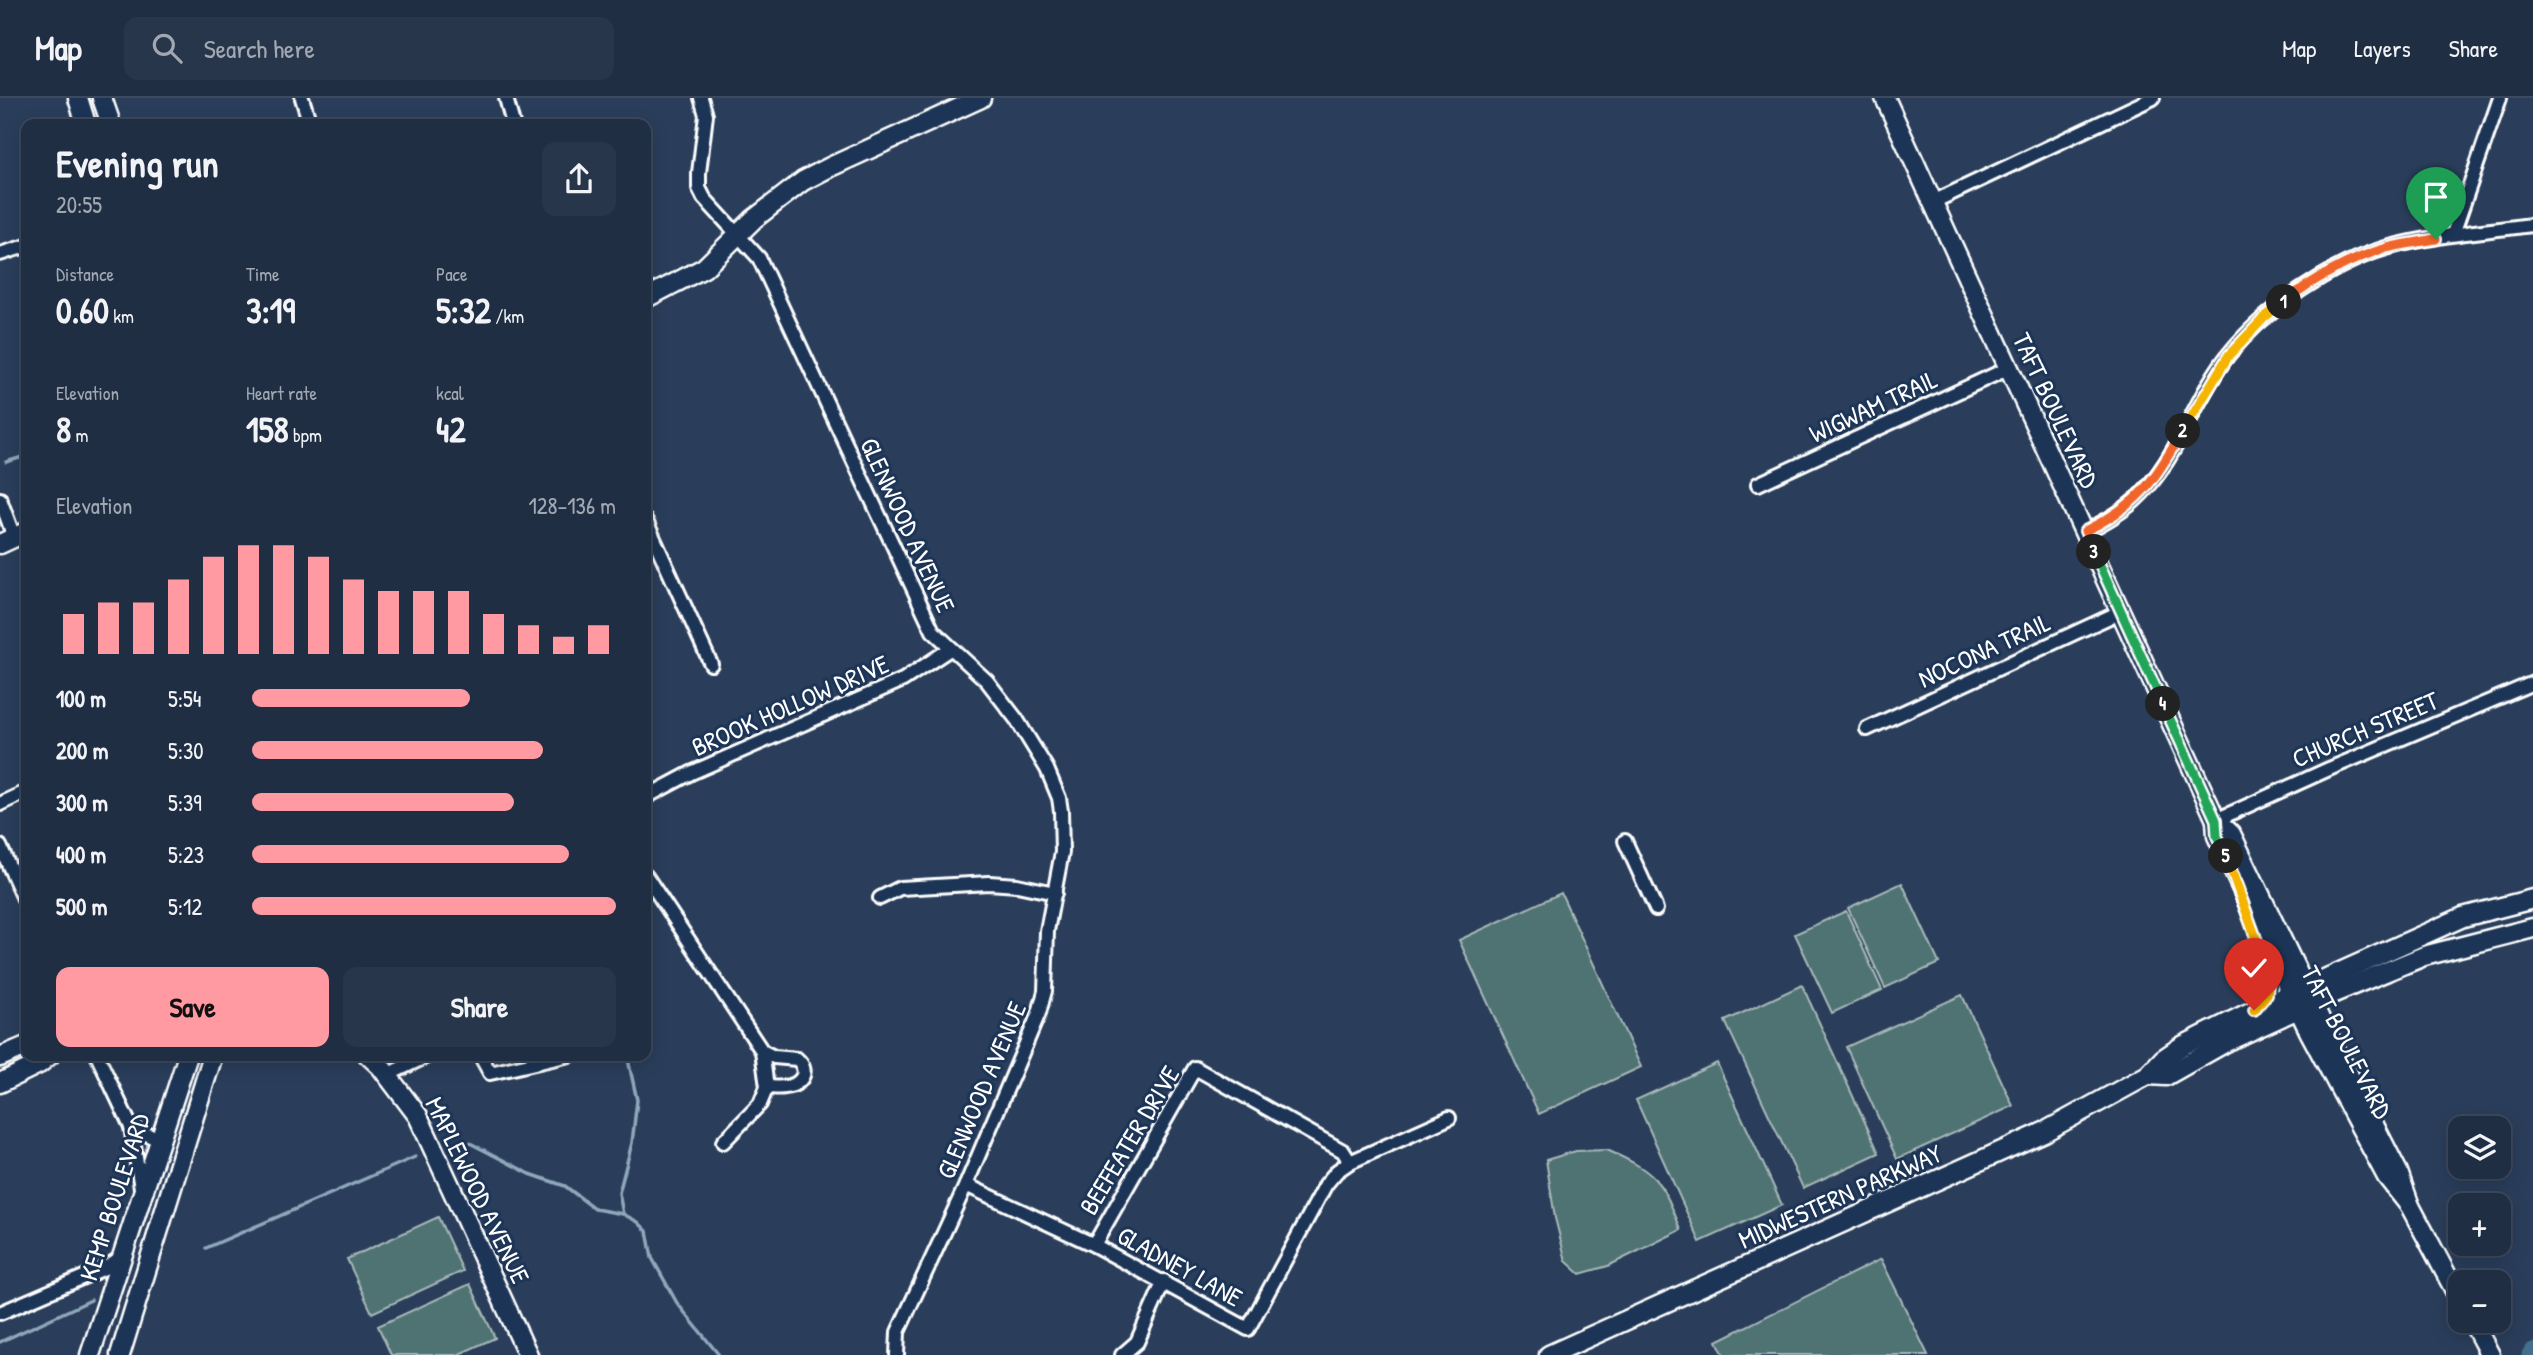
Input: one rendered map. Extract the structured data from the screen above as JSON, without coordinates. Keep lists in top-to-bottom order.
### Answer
{
  "streets": {
    "street": [
      "WIGWAM TRAIL",
      "TAFT BOULEVARD",
      "GLENWOOD AVENUE",
      "NOCONA TRAIL",
      "BROOK HOLLOW DRIVE",
      "CHURCH STREET",
      "BEEFEATER DRIVE",
      "MAPLEWOOD AVENUE",
      "MIDWESTERN PARKWAY",
      "KEMP BOULEVARD",
      "GLADNEY LANE"
    ]
  },
  "crossings": [
    ["WIGWAM TRAIL", "TAFT BOULEVARD"],
    ["TAFT BOULEVARD", "NOCONA TRAIL"],
    ["TAFT BOULEVARD", "CHURCH STREET"],
    ["TAFT BOULEVARD", "MIDWESTERN PARKWAY"],
    ["GLENWOOD AVENUE", "BROOK HOLLOW DRIVE"],
    ["GLENWOOD AVENUE", "GLADNEY LANE"],
    ["BEEFEATER DRIVE", "GLADNEY LANE"]
  ],
  "page": {
    "header": "Map",
    "search": "Search here",
    "nav": ["Map", "Layers", "Share"],
    "heading": ["Evening run", "20:55"],
    "stats": [
      ["Distance", "0.60 km"],
      ["Time", "3:19"],
      ["Pace", "5:32 /km"],
      ["Elevation", "8 m"],
      ["Heart rate", "158 bpm"],
      ["kcal", "42"]
    ],
    "pins": [
      "1",
      "2",
      "3",
      "4",
      "5"
    ],
    "chart": ["Elevation", "128–136 m"],
    "list": [
      {
        "name": "100 m",
        "note": "5:54"
      },
      {
        "name": "200 m",
        "note": "5:30"
      },
      {
        "name": "300 m",
        "note": "5:39"
      },
      {
        "name": "400 m",
        "note": "5:23"
      },
      {
        "name": "500 m",
        "note": "5:12"
      }
    ],
    "buttons": ["Save", "Share"],
    "map_buttons": ["+", "−"]
  }
}
